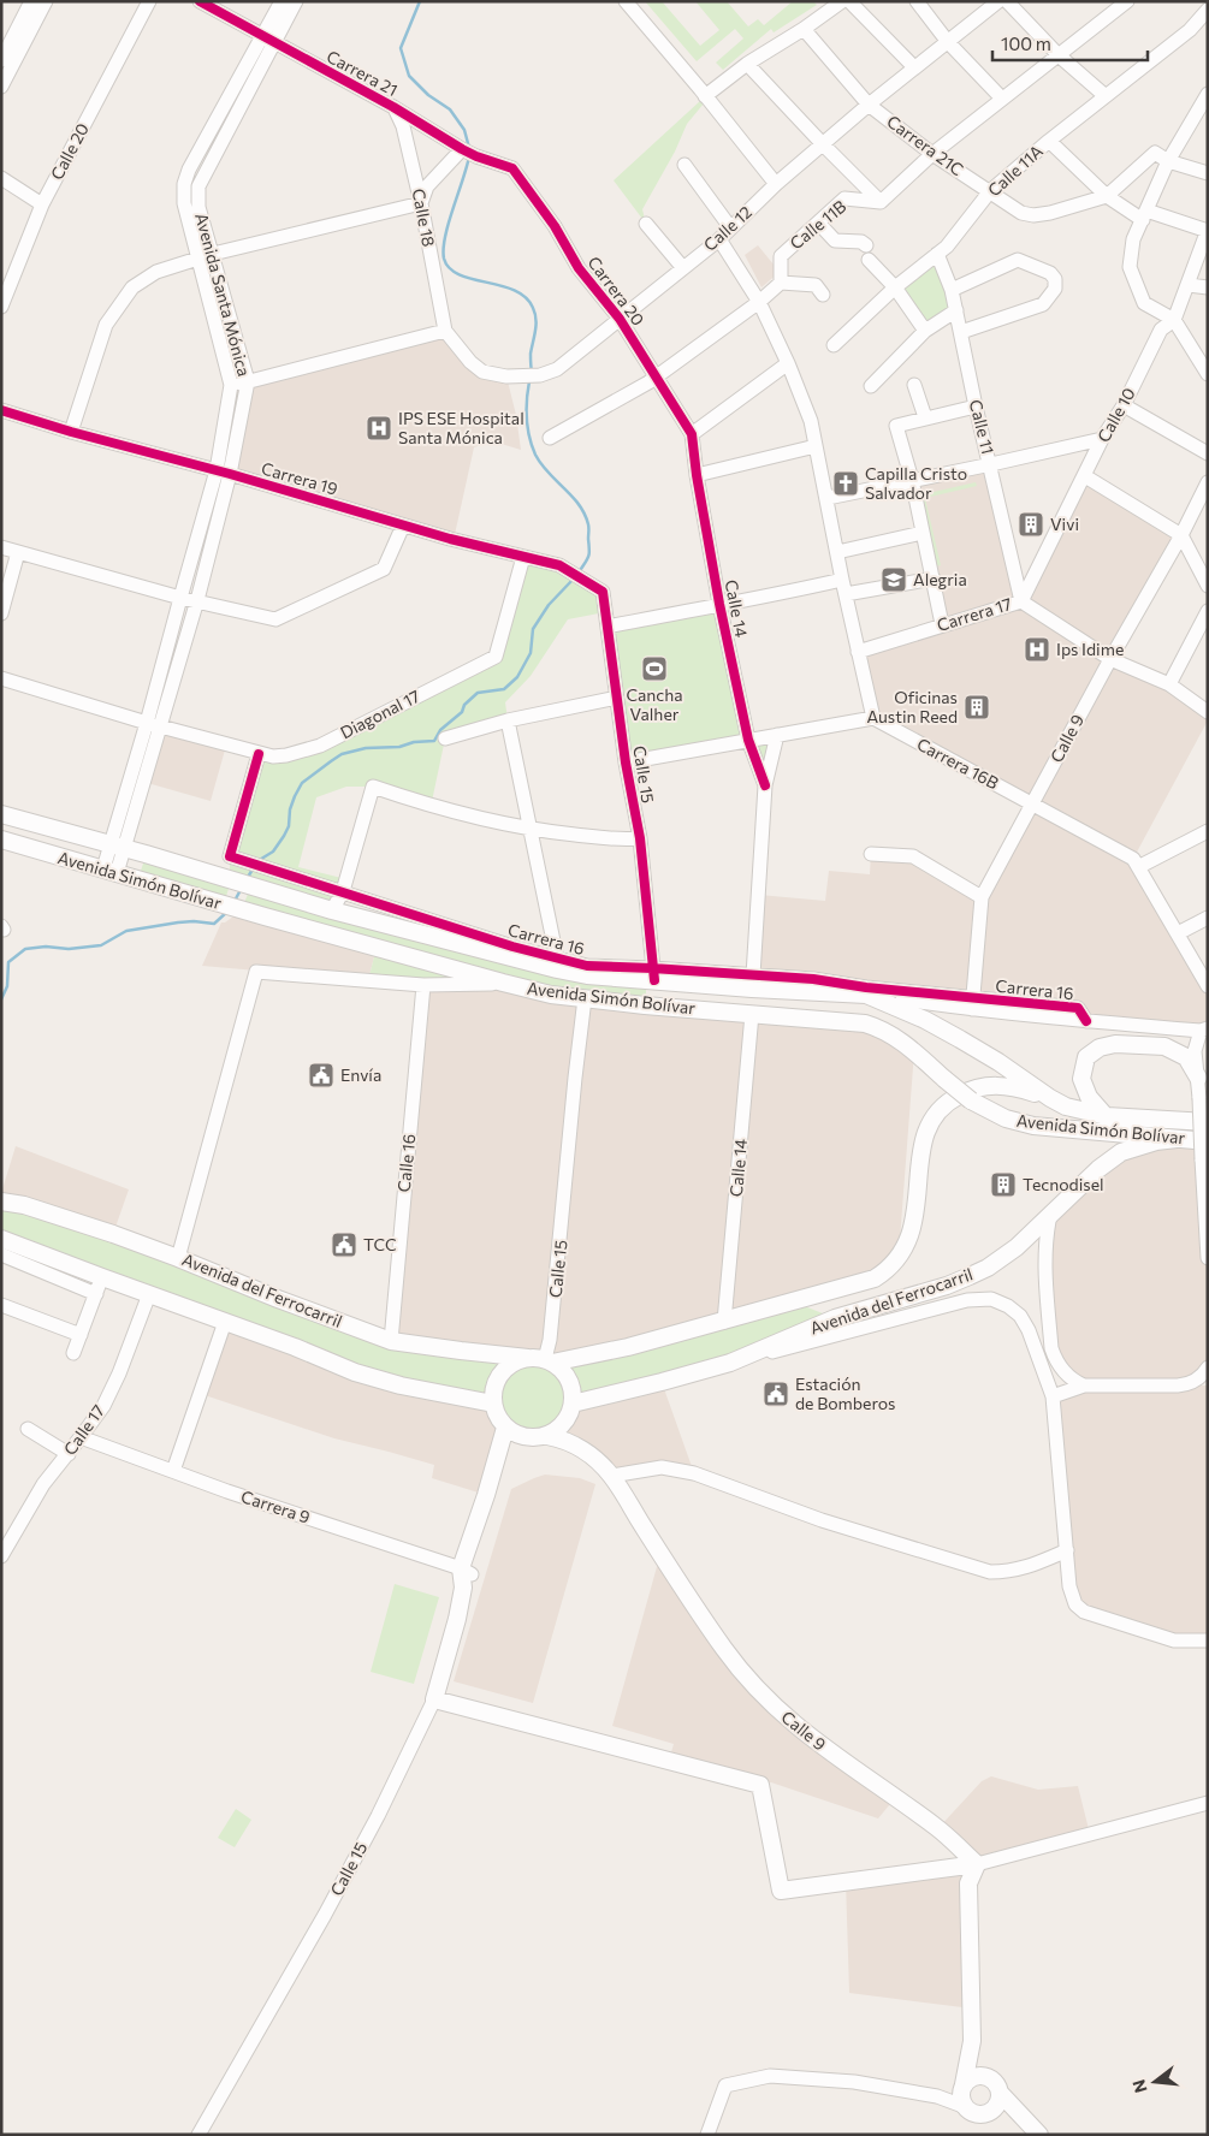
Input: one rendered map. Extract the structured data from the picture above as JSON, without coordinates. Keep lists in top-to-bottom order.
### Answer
{
  "streets": {
    "main road": [
      "Calle 9",
      "Calle 15",
      "Avenida Simón Bolívar",
      "Avenida del Ferrocarril"
    ],
    "street": [
      "Carrera 21",
      "Carrera 21C",
      "Calle 20",
      "Calle 11A",
      "Calle 18",
      "Calle 11B",
      "Calle 12",
      "Carrera 20",
      "Avenida Santa Mónica",
      "Calle 10",
      "Calle 11",
      "Carrera 19",
      "Calle 14",
      "Carrera 17",
      "Diagonal 17",
      "Carrera 16B",
      "Carrera 16",
      "Calle 16",
      "Calle 17",
      "Carrera 9"
    ]
  },
  "crossings": [
    ["Carrera 21", "Calle 18"],
    ["Carrera 21", "Carrera 20"],
    ["Carrera 21", "Avenida Santa Mónica"],
    ["Carrera 21C", "Calle 11A"],
    ["Carrera 21C", "Calle 12"],
    ["Calle 11A", "Calle 11"],
    ["Calle 18", "Calle 12"],
    ["Calle 12", "Carrera 20"],
    ["Carrera 20", "Calle 14"],
    ["Avenida Santa Mónica", "Carrera 19"],
    ["Avenida Santa Mónica", "Diagonal 17"],
    ["Avenida Santa Mónica", "Avenida Simón Bolívar"],
    ["Calle 10", "Calle 11"],
    ["Calle 10", "Carrera 17"],
    ["Calle 11", "Carrera 17"],
    ["Carrera 19", "Diagonal 17"],
    ["Carrera 19", "Calle 15"],
    ["Calle 14", "Avenida Simón Bolívar"],
    ["Calle 14", "Carrera 16"],
    ["Calle 14", "Avenida del Ferrocarril"],
    ["Carrera 17", "Calle 9"],
    ["Diagonal 17", "Carrera 16"],
    ["Calle 9", "Carrera 16B"],
    ["Calle 9", "Calle 15"],
    ["Calle 9", "Carrera 16"],
    ["Calle 9", "Avenida del Ferrocarril"],
    ["Calle 15", "Avenida Simón Bolívar"],
    ["Calle 15", "Carrera 16"],
    ["Calle 15", "Avenida del Ferrocarril"],
    ["Calle 15", "Carrera 9"],
    ["Avenida Simón Bolívar", "Carrera 16"],
    ["Avenida Simón Bolívar", "Avenida del Ferrocarril"],
    ["Calle 16", "Avenida del Ferrocarril"],
    ["Calle 17", "Carrera 9"]
  ],
  "places": {
    "hospital": ["IPS ESE Hospital Santa Mónica", "Ips Idime"],
    "church": ["Capilla Cristo Salvador"],
    "building": ["Vivi", "Oficinas Austin Reed", "Tecnodisel"],
    "school or university": ["Alegria"],
    "sports": ["Cancha Valher"],
    "public building": ["Envía", "TCC", "Estación de Bomberos"]
  },
  "scale_bar": "100 m",
  "north": "left"
}
